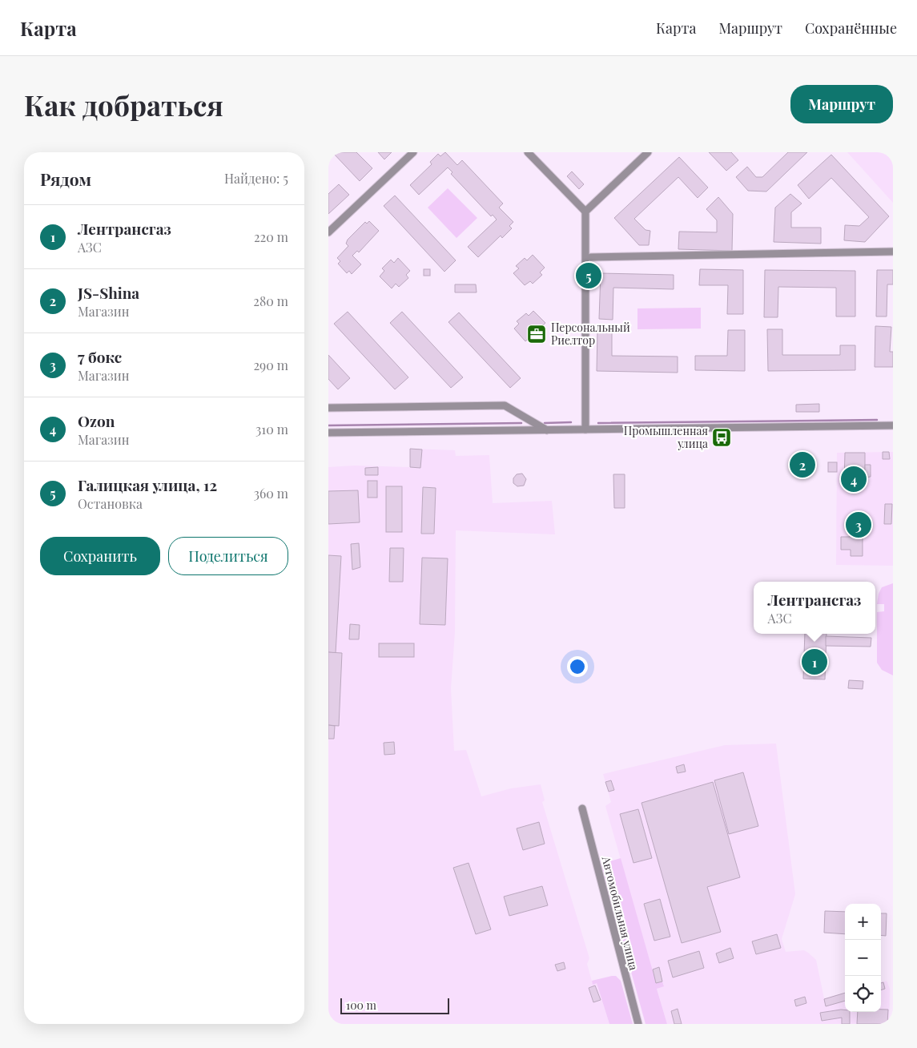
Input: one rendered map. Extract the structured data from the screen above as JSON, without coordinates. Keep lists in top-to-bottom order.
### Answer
{
  "streets": {
    "street": ["Автомобильная улица"]
  },
  "places": {
    "office": ["Персональный Риелтор"],
    "bus stop": ["Промышленная улица"]
  },
  "scale_bar": "100 m",
  "page": {
    "header": "Карта",
    "nav": ["Карта", "Маршрут", "Сохранённые"],
    "buttons": [
      "Маршрут",
      ["Сохранить", "Поделиться"]
    ],
    "title": "Как добраться",
    "heading": ["Рядом", "Найдено: 5"],
    "list": [
      {
        "mark": "1",
        "name": "Лентрансгаз",
        "note": "АЗС",
        "value": "220 m"
      },
      {
        "mark": "2",
        "name": "JS-Shina",
        "note": "Магазин",
        "value": "280 m"
      },
      {
        "mark": "3",
        "name": "7 бокс",
        "note": "Магазин",
        "value": "290 m"
      },
      {
        "mark": "4",
        "name": "Ozon",
        "note": "Магазин",
        "value": "310 m"
      },
      {
        "mark": "5",
        "name": "Галицкая улица, 12",
        "note": "Остановка",
        "value": "360 m"
      }
    ],
    "pins": [
      "5",
      "2",
      "4",
      "3",
      "1"
    ],
    "popup": ["Лентрансгаз", "АЗС"],
    "map_buttons": ["+", "−"],
    "scale": "100 m"
  }
}
